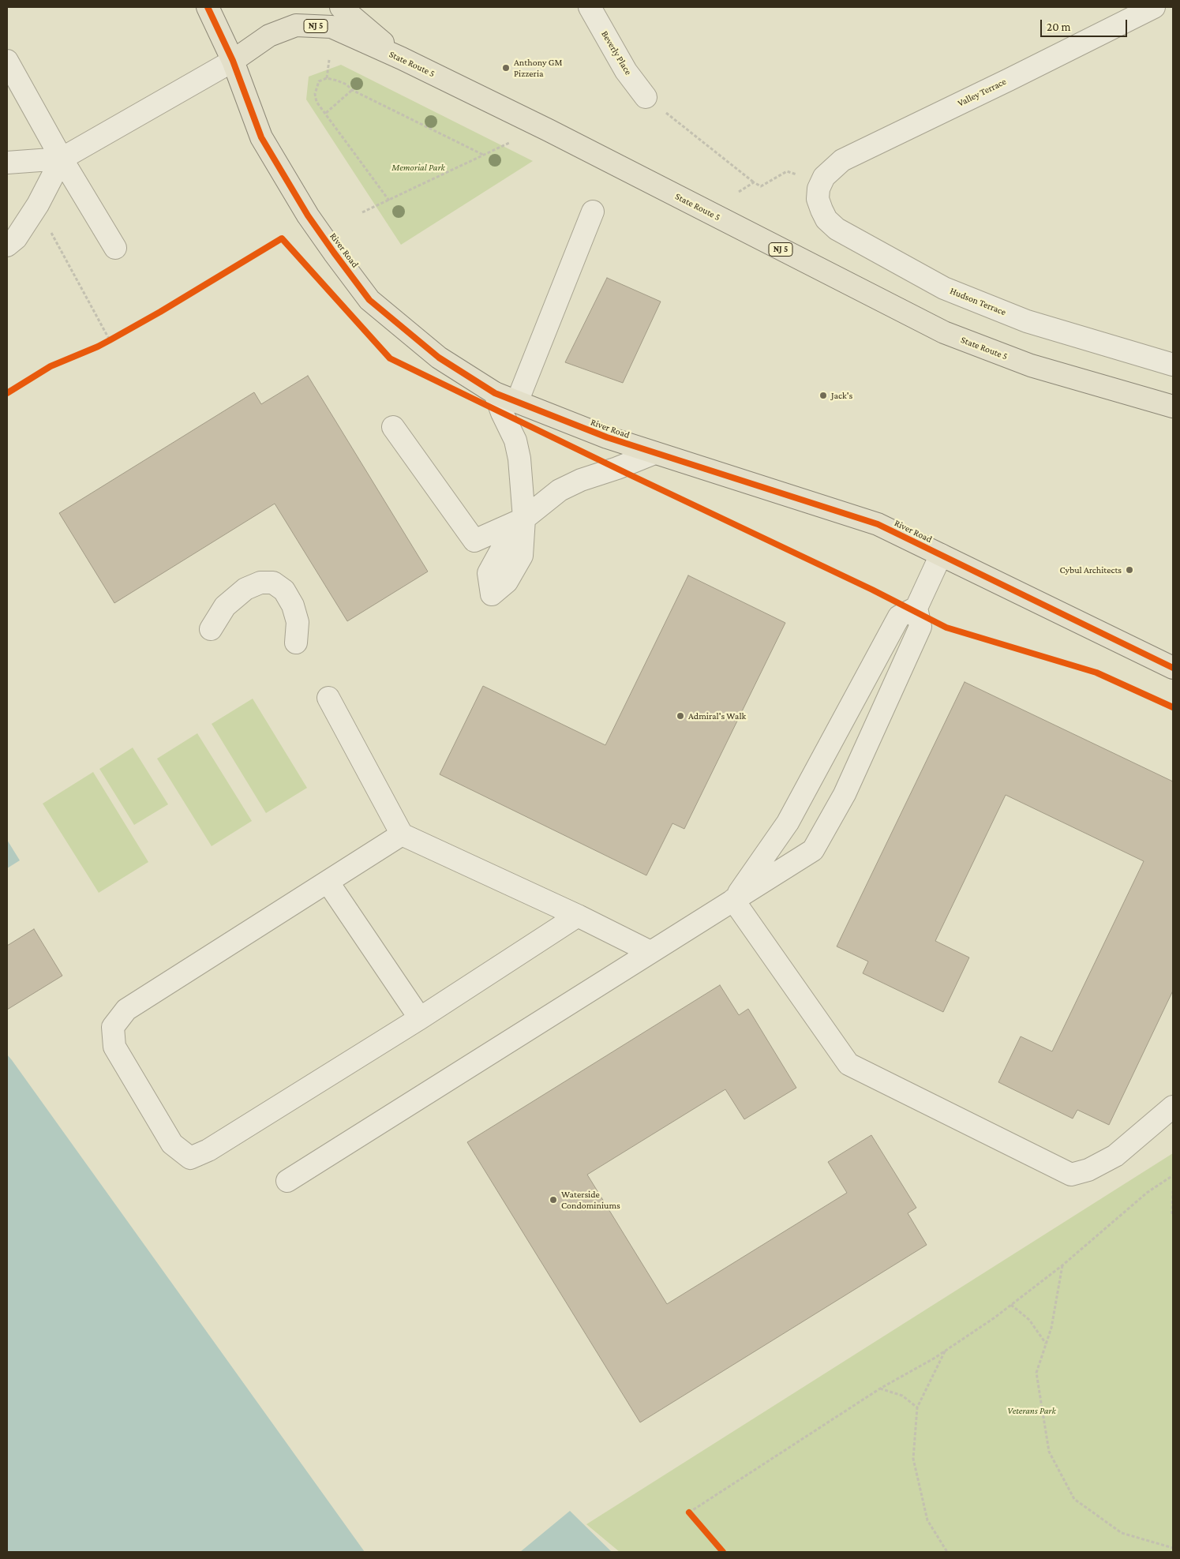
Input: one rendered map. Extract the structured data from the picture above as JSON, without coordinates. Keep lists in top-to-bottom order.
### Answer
{
  "streets": {
    "main road": ["NJ 5", "State Route 5", "River Road"],
    "street": ["Beverly Place", "Valley Terrace", "Hudson Terrace"]
  },
  "crossings": [
    ["State Route 5", "River Road"],
    ["Valley Terrace", "Hudson Terrace"]
  ],
  "parks": ["Memorial Park", "Veterans Park"],
  "places": [
    "Anthony GM Pizzeria",
    "Jack's",
    "Cybul Architects",
    "Admiral's Walk",
    "Waterside Condominiums"
  ],
  "scale_bar": "20 m"
}
